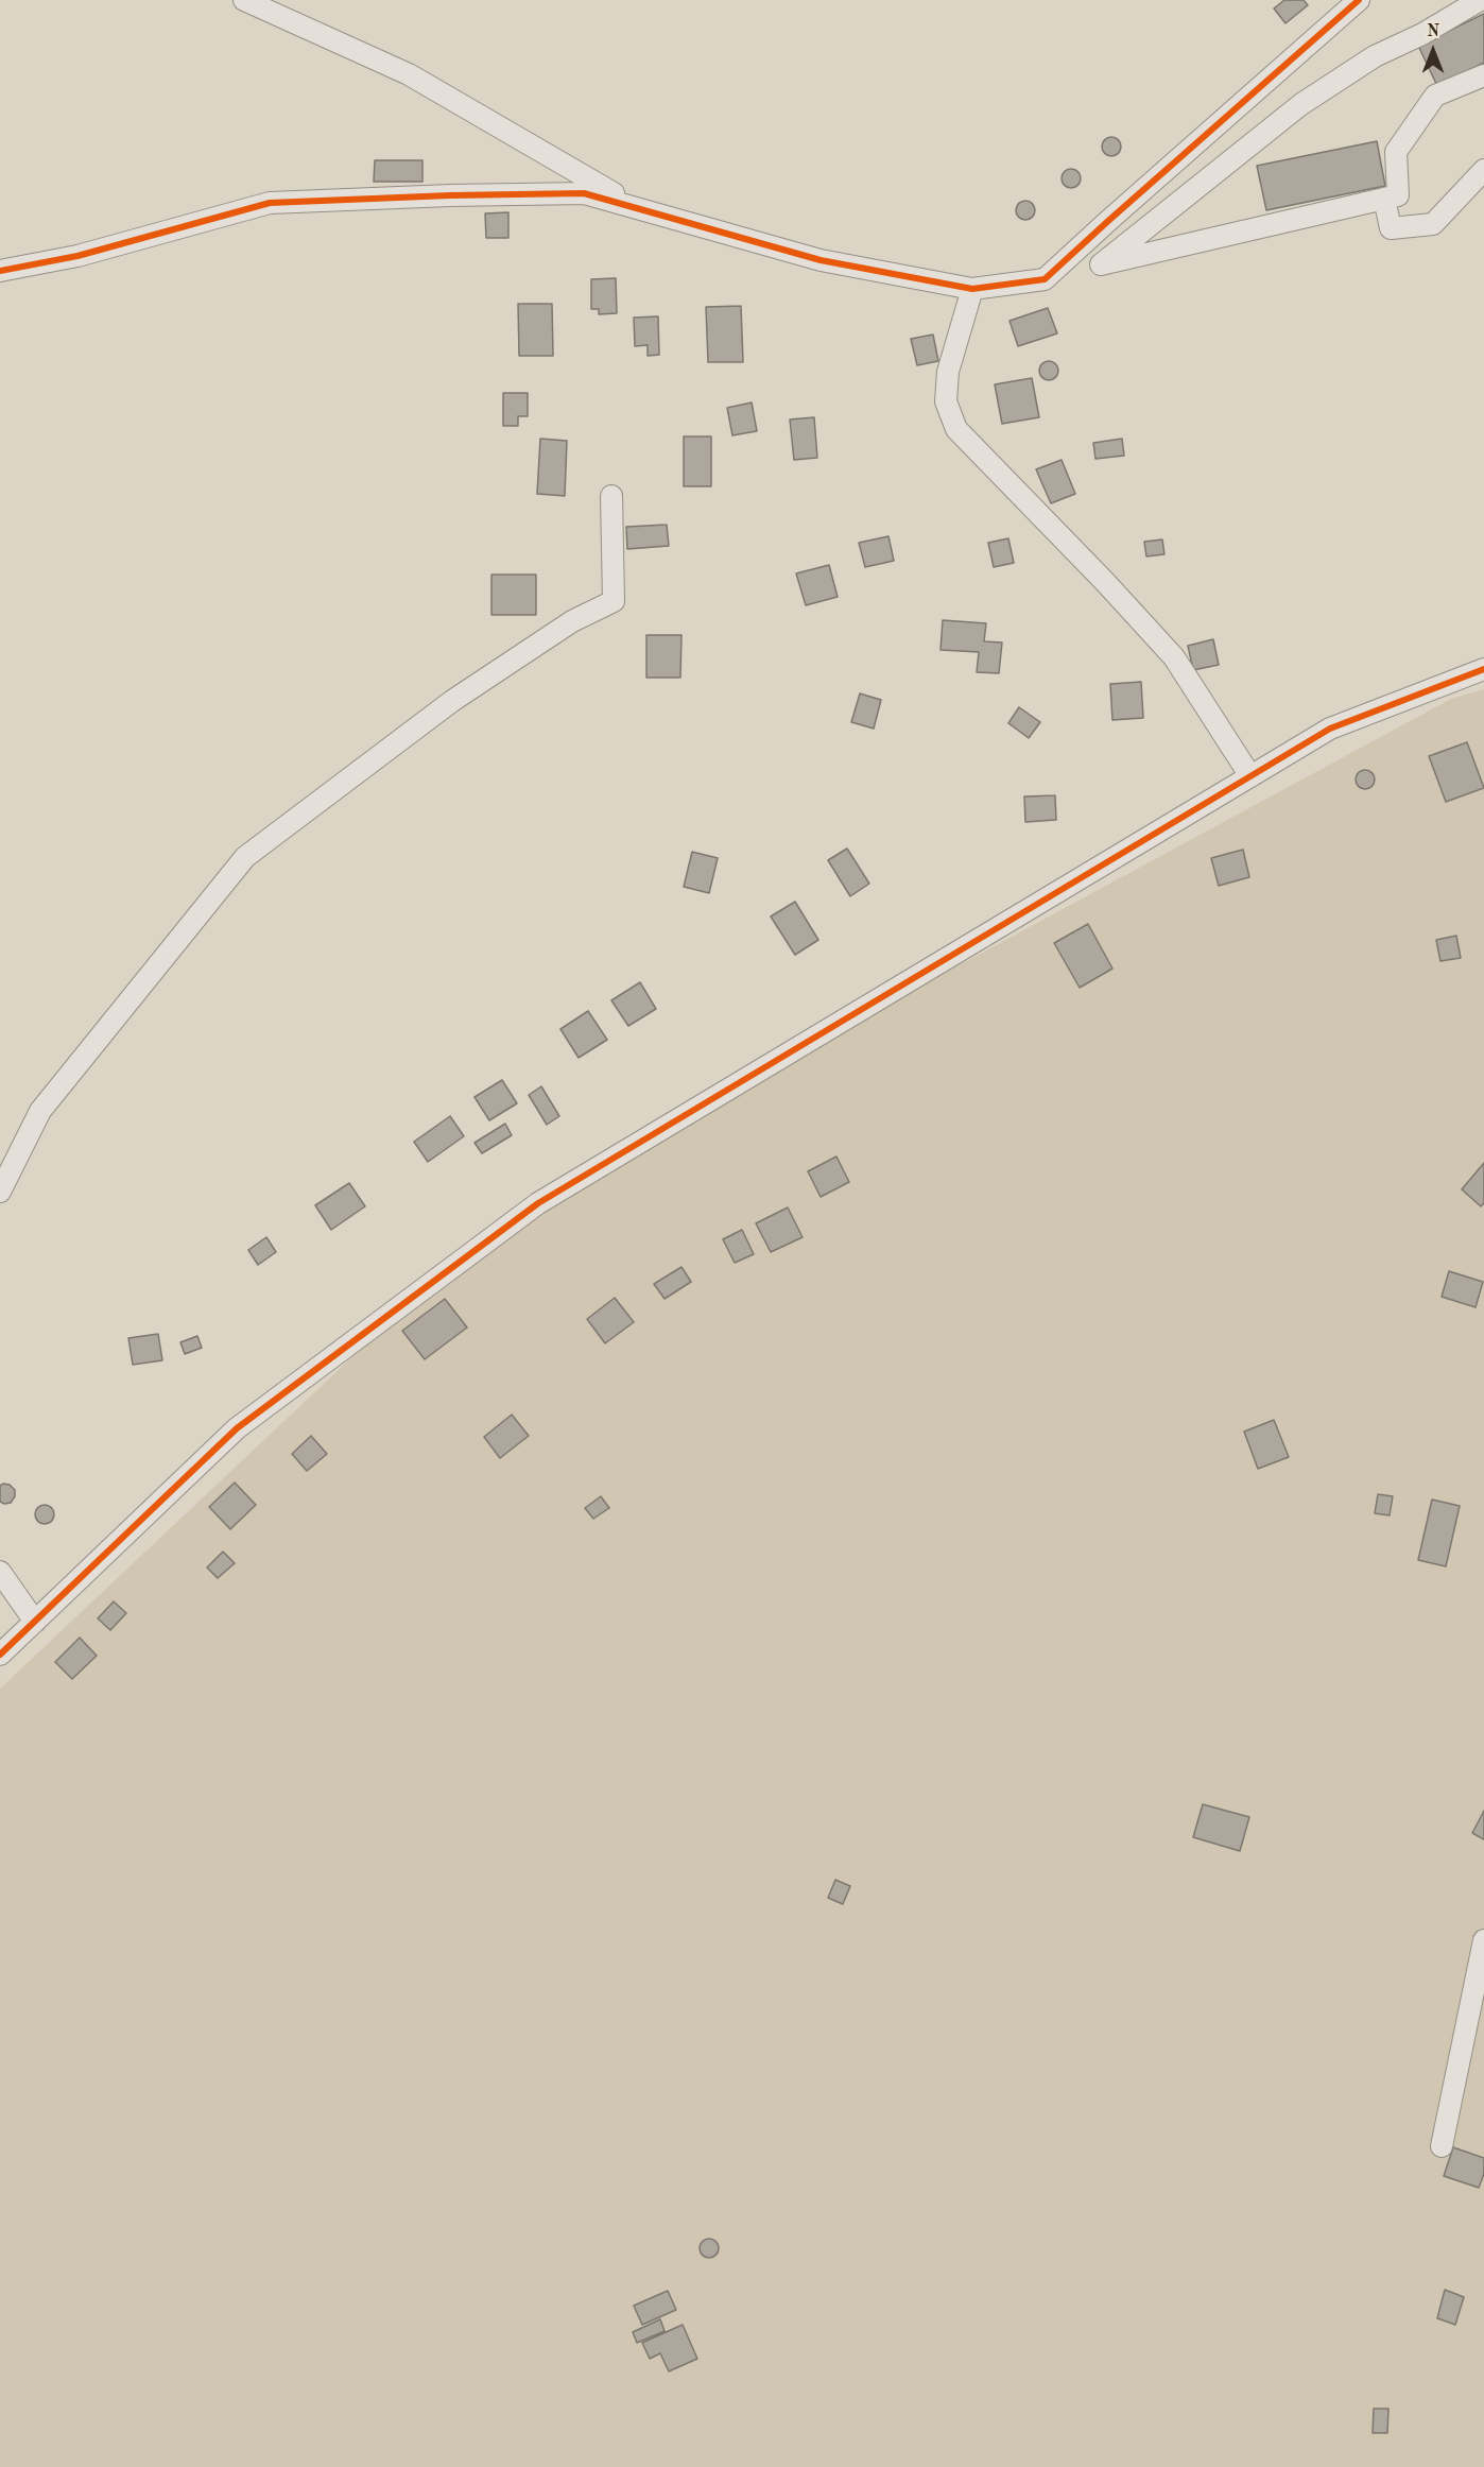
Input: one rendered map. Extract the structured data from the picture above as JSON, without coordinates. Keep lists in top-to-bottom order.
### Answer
{
  "north": "top"
}
